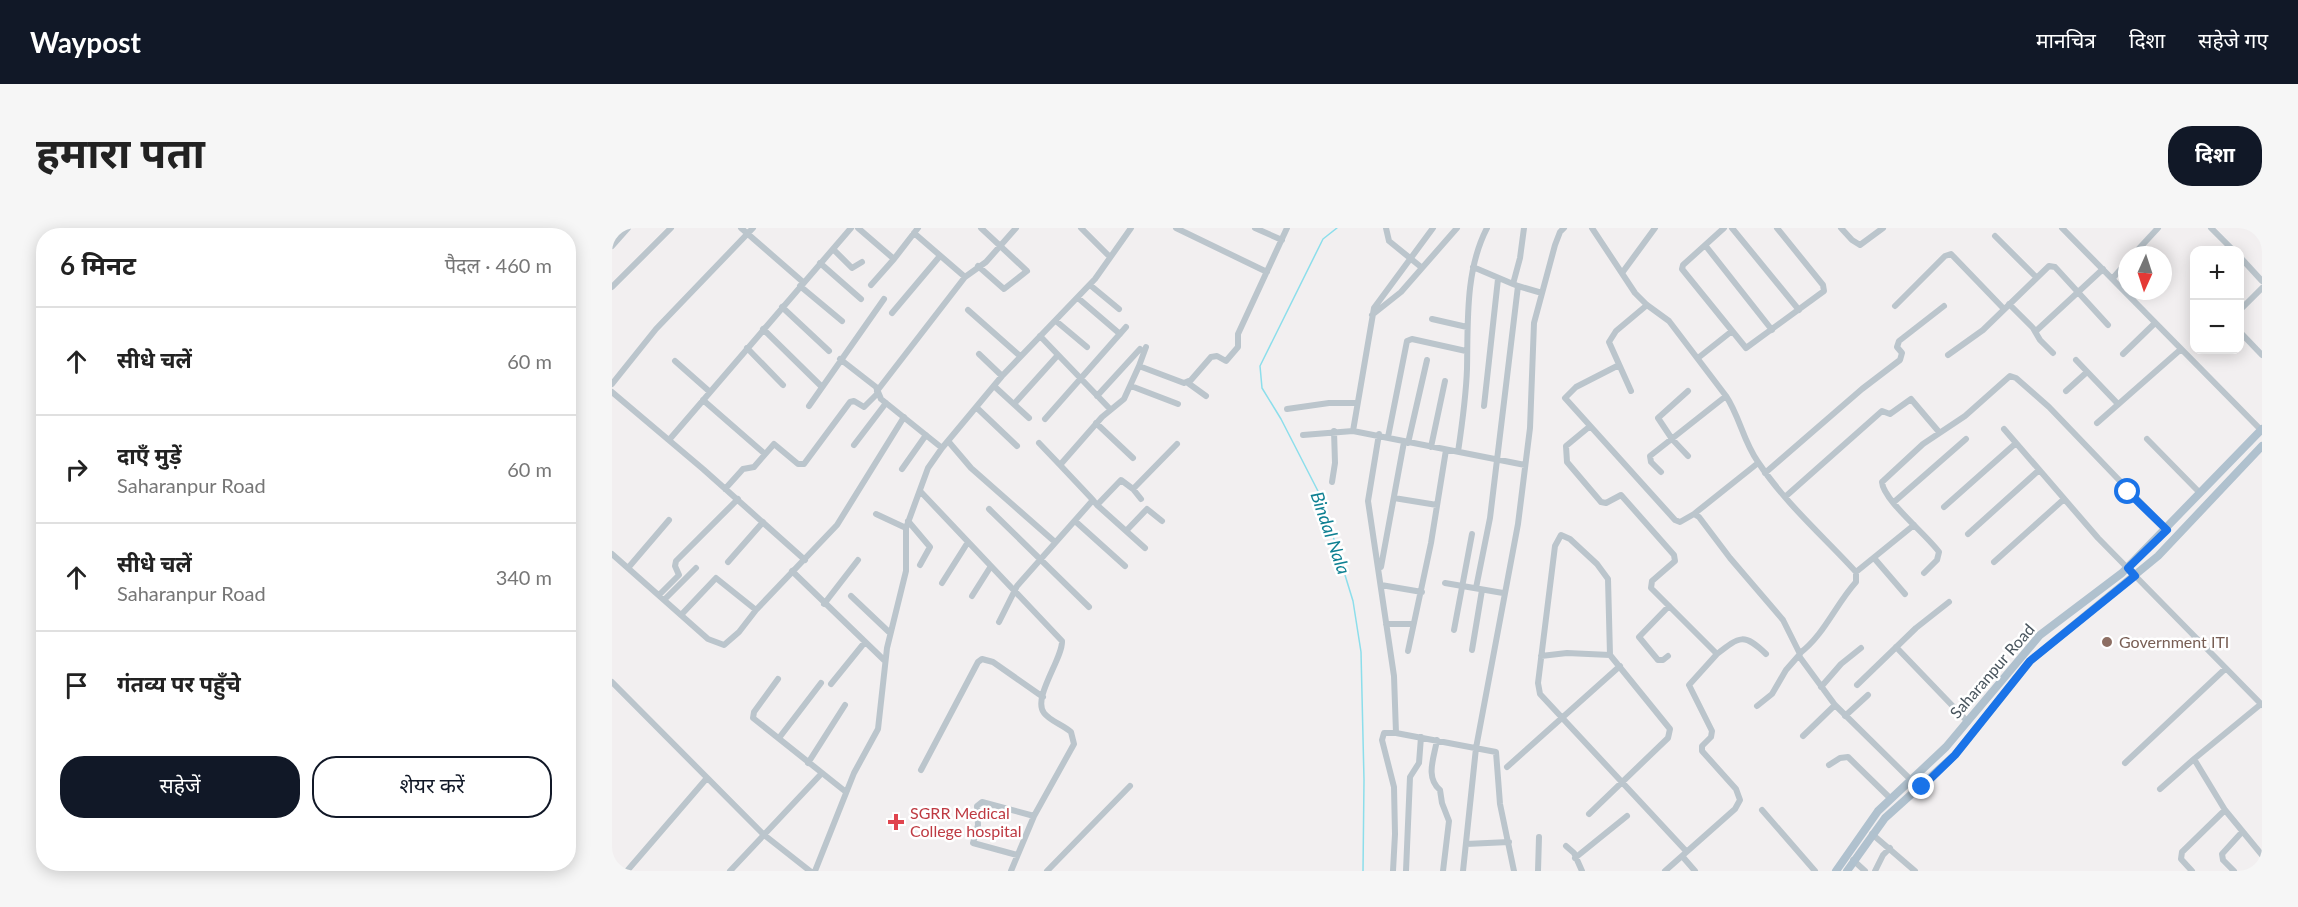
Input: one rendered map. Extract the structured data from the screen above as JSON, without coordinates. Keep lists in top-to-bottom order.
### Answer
{
  "streets": {
    "main road": ["Saharanpur Road"]
  },
  "water": ["Bindal Nala"],
  "places": {
    "other": ["Government ITI"],
    "health": ["SGRR Medical College hospital"]
  },
  "north": "bottom",
  "page": {
    "header": "Waypost",
    "nav": ["मानचित्र", "दिशा", "सहेजे गए"],
    "buttons": [
      "दिशा",
      ["सहेजें", "शेयर करें"]
    ],
    "title": "हमारा पता",
    "heading": ["6 मिनट", "पैदल · 460 m"],
    "map_buttons": ["+", "−"],
    "list": [
      ["सीधे चलें", "60 m"],
      ["दाएँ मुड़ें", "Saharanpur Road", "60 m"],
      ["सीधे चलें", "Saharanpur Road", "340 m"],
      "गंतव्य पर पहुँचे"
    ]
  }
}
